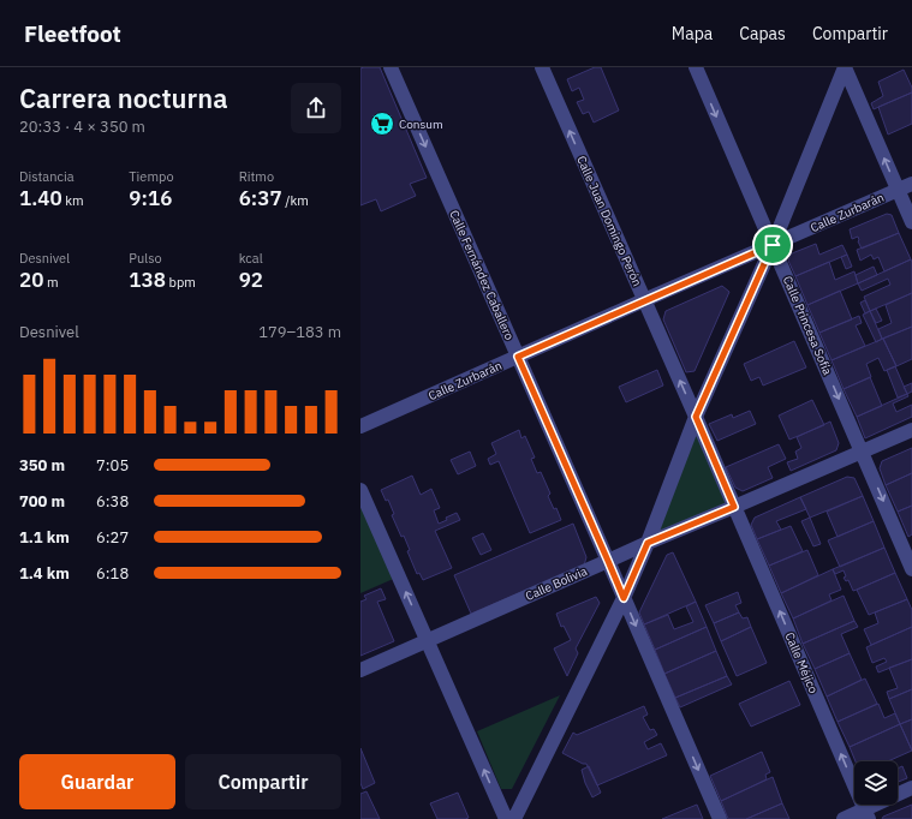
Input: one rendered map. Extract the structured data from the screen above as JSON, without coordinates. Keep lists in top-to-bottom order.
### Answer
{
  "streets": {
    "street": [
      "Calle Zurbarán",
      "Calle Juan Domingo Perón",
      "Calle Fernández Caballero",
      "Calle Princesa Sofía",
      "Calle Bolivia",
      "Calle Méjico"
    ]
  },
  "crossings": [
    ["Calle Zurbarán", "Calle Juan Domingo Perón"],
    ["Calle Zurbarán", "Calle Fernández Caballero"],
    ["Calle Zurbarán", "Calle Princesa Sofía"],
    ["Calle Juan Domingo Perón", "Calle Bolivia"],
    ["Calle Juan Domingo Perón", "Calle Méjico"],
    ["Calle Fernández Caballero", "Calle Bolivia"],
    ["Calle Princesa Sofía", "Calle Bolivia"],
    ["Calle Bolivia", "Calle Méjico"]
  ],
  "one_way": [
    "Calle Juan Domingo Perón",
    "Calle Fernández Caballero",
    "Calle Princesa Sofía",
    "Calle Méjico"
  ],
  "places": {
    "supermarket": ["Consum"]
  },
  "page": {
    "header": "Fleetfoot",
    "nav": ["Mapa", "Capas", "Compartir"],
    "heading": ["Carrera nocturna", "20:33 · 4 × 350 m"],
    "stats": [
      ["Distancia", "1.40 km"],
      ["Tiempo", "9:16"],
      ["Ritmo", "6:37 /km"],
      ["Desnivel", "20 m"],
      ["Pulso", "138 bpm"],
      ["kcal", "92"]
    ],
    "chart": ["Desnivel", "179–183 m"],
    "list": [
      {
        "name": "350 m",
        "note": "7:05"
      },
      {
        "name": "700 m",
        "note": "6:38"
      },
      {
        "name": "1.1 km",
        "note": "6:27"
      },
      {
        "name": "1.4 km",
        "note": "6:18"
      }
    ],
    "buttons": ["Guardar", "Compartir"]
  }
}
